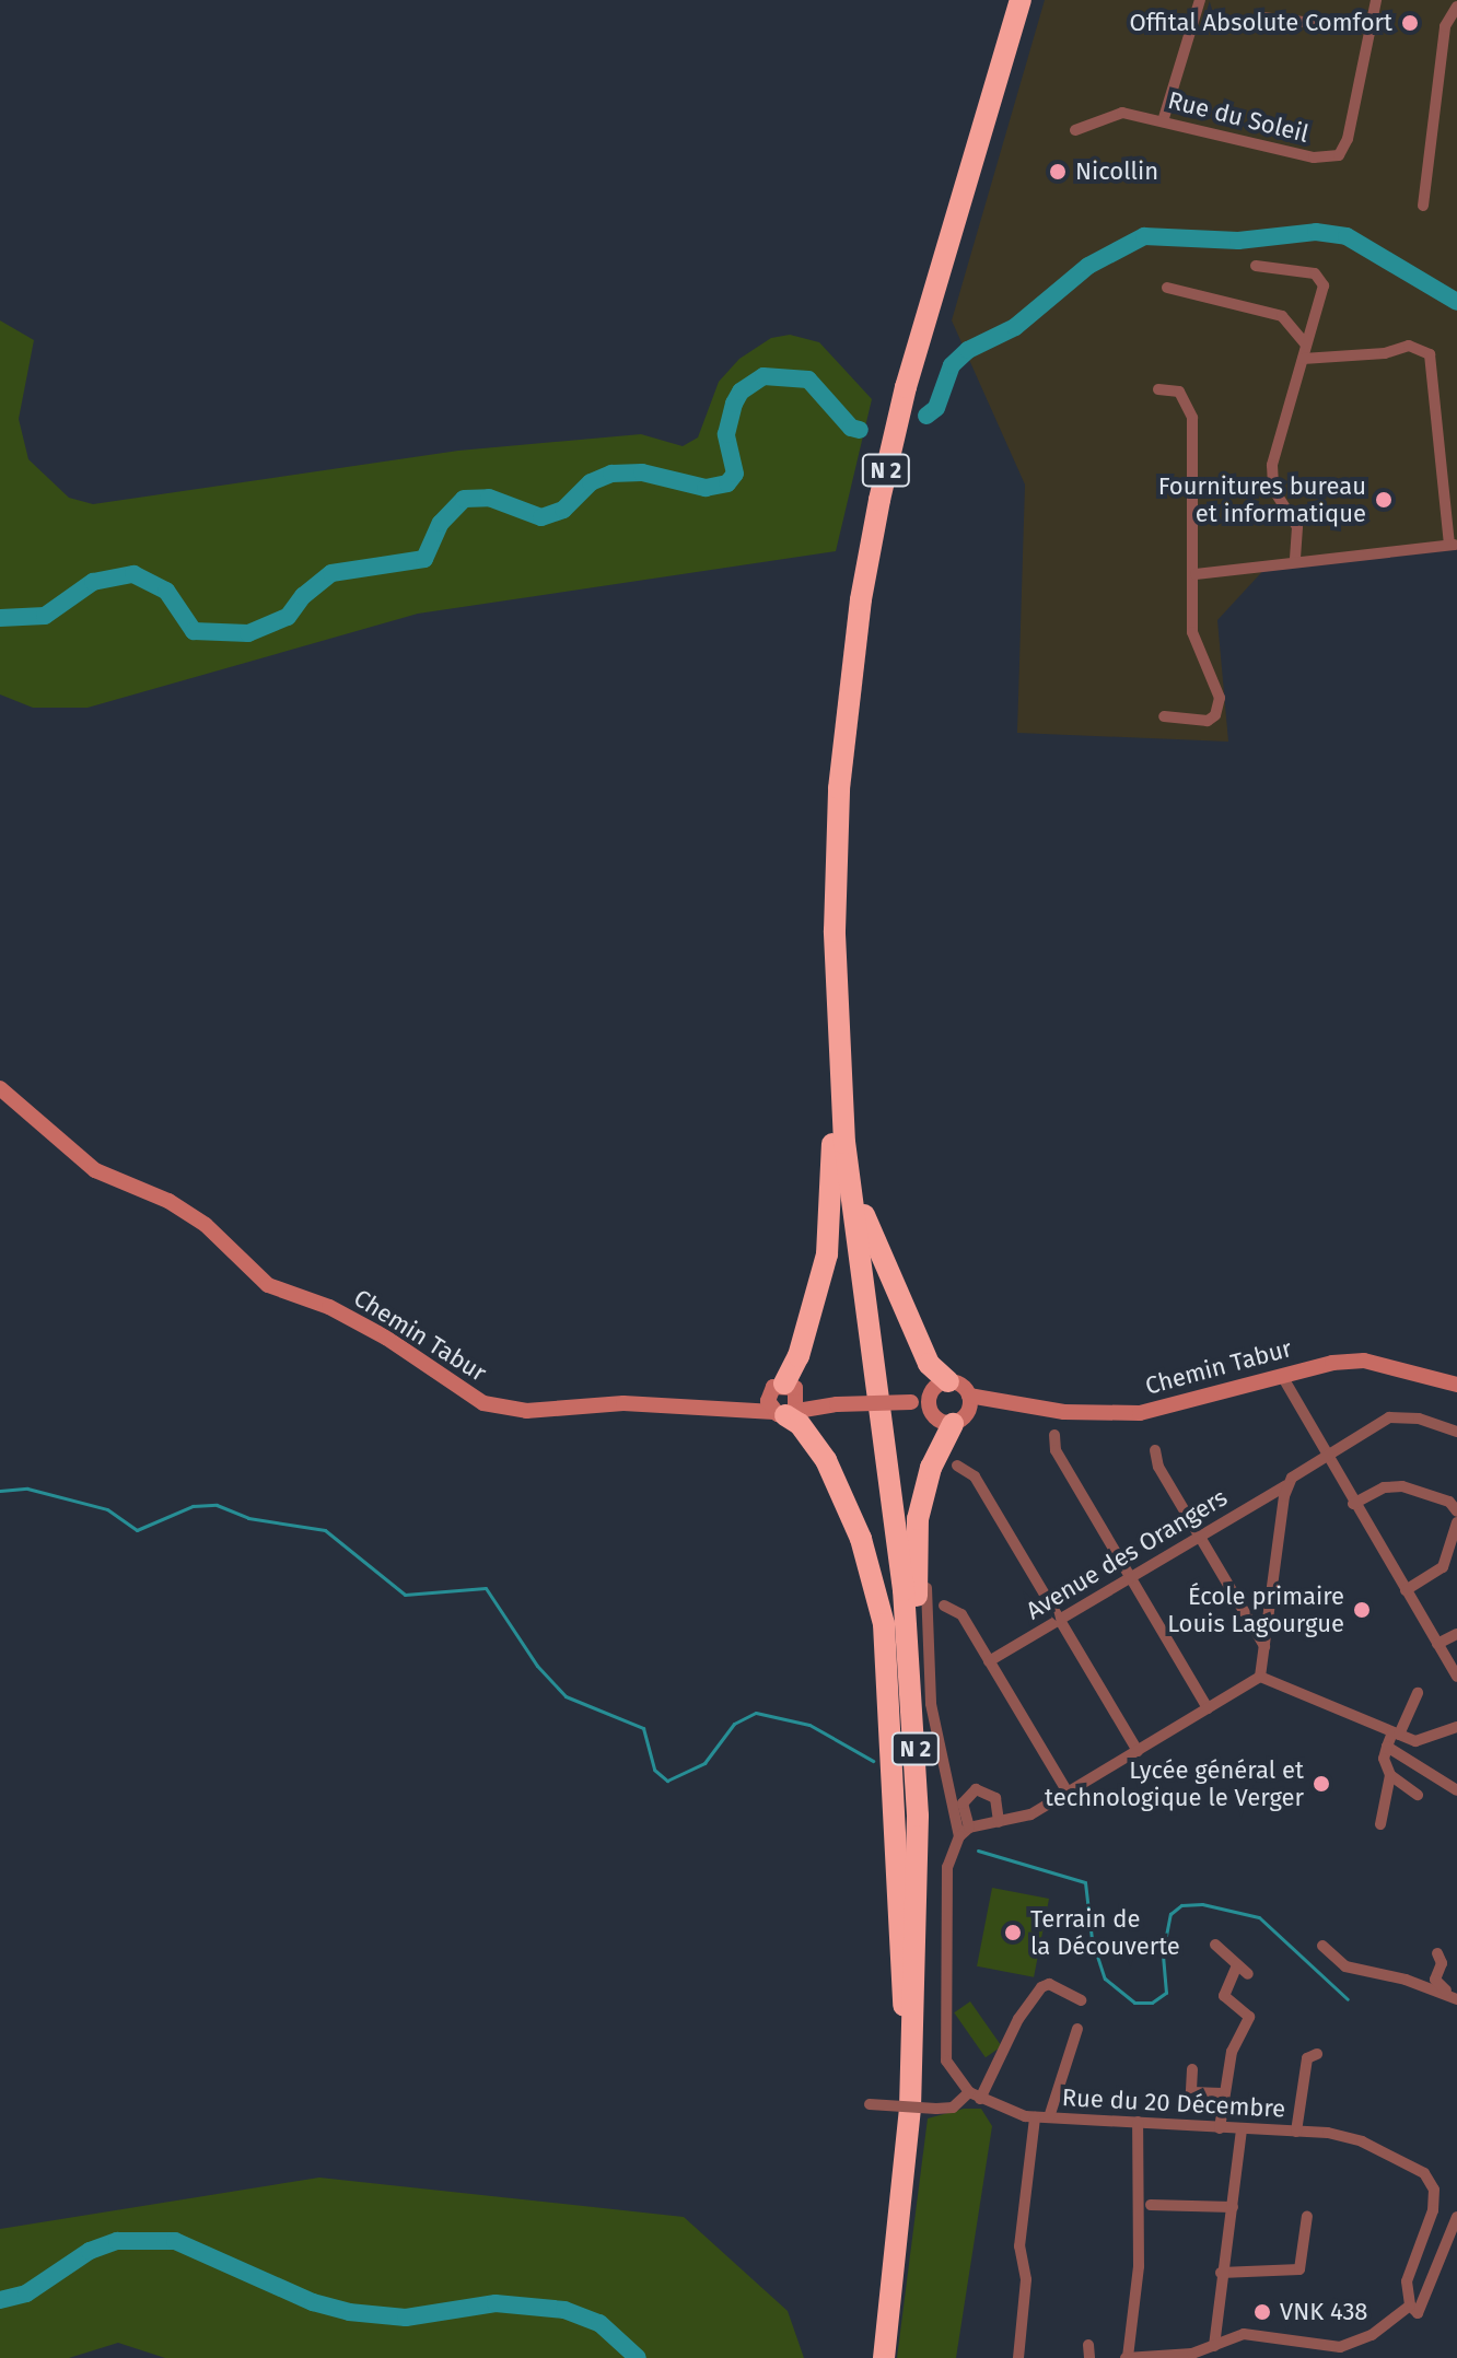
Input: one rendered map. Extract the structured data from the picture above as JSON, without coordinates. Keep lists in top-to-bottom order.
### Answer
{
  "streets": {
    "highway": ["N 2"],
    "main road": ["Chemin Tabur"],
    "street": ["Rue du Soleil", "Avenue des Orangers", "Rue du 20 Décembre"]
  },
  "places": [
    "Offital Absolute Comfort",
    "Nicollin",
    "Fournitures bureau et informatique",
    "École primaire Louis Lagourgue",
    "Lycée général et technologique le Verger",
    "Terrain de la Découverte",
    "VNK 438"
  ]
}
